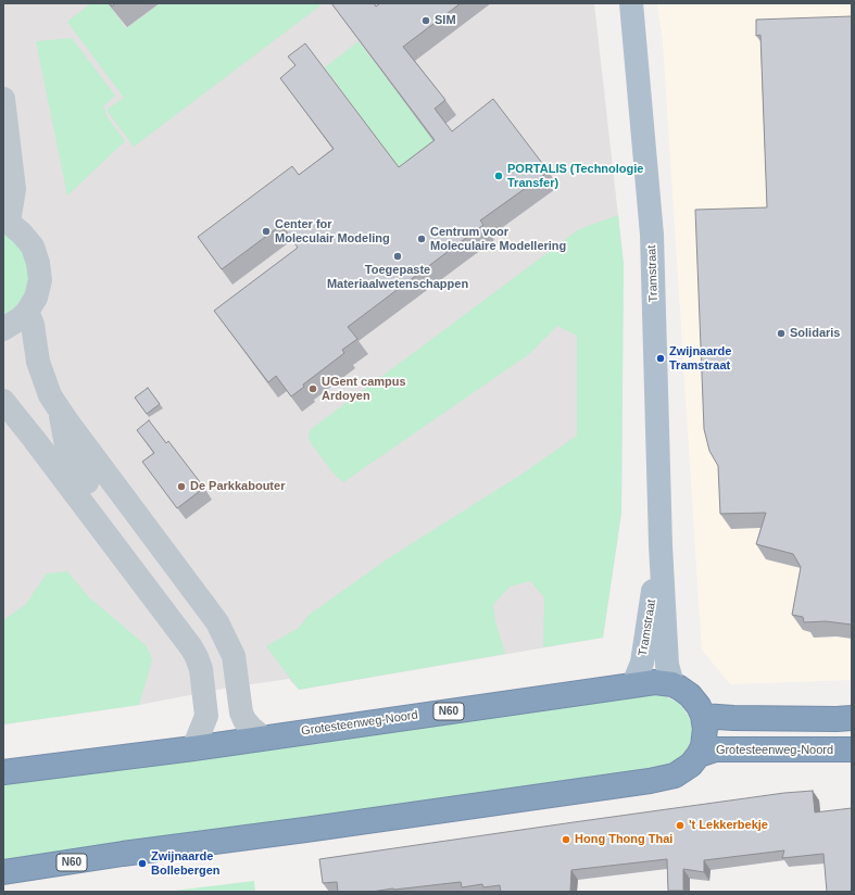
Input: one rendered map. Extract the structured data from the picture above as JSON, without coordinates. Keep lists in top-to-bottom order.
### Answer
{
  "streets": {
    "highway": ["N60", "Grotesteenweg-Noord"],
    "main road": ["Tramstraat"]
  },
  "crossings": [
    ["Tramstraat", "Grotesteenweg-Noord"]
  ],
  "places": [
    "SIM",
    "PORTALIS (Technologie Transfer)",
    "Center for Moleculair Modeling",
    "Centrum voor Moleculaire Modellering",
    "Toegepaste Materiaalwetenschappen",
    "Solidaris",
    "Zwijnaarde Tramstraat",
    "UGent campus Ardoyen",
    "De Parkkabouter",
    "'t Lekkerbekje",
    "Hong Thong Thai",
    "Zwijnaarde Bollebergen"
  ]
}
